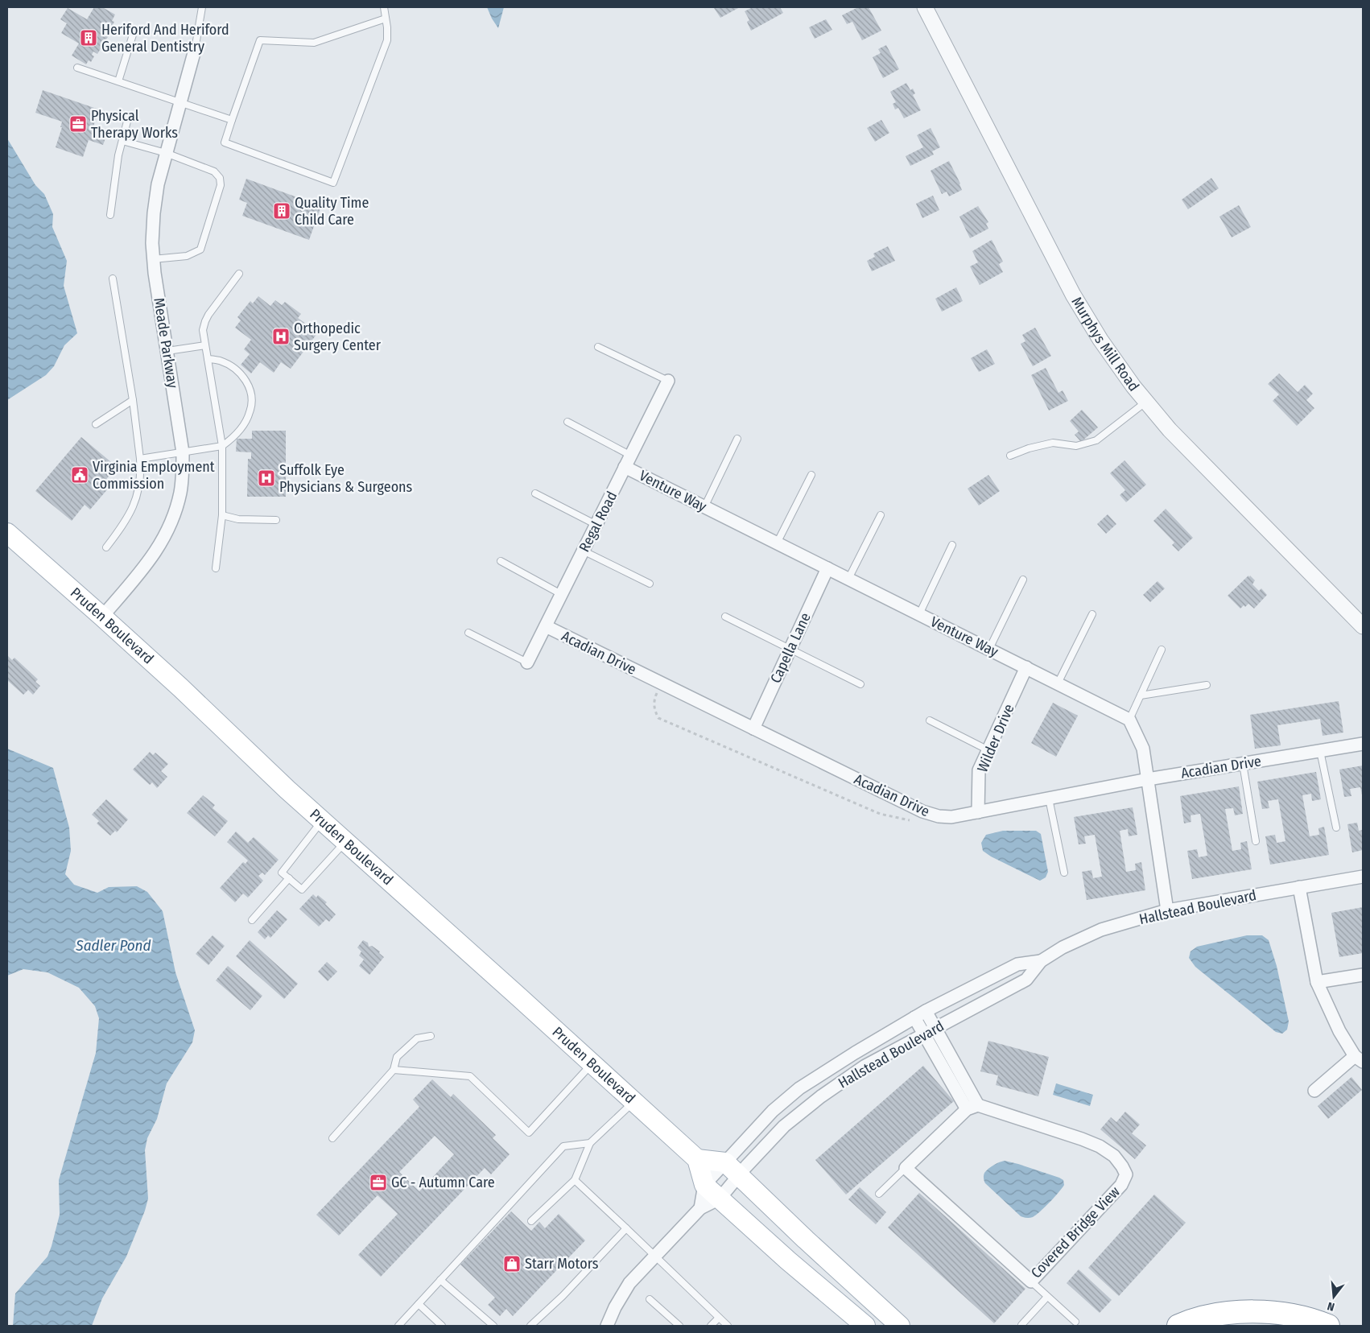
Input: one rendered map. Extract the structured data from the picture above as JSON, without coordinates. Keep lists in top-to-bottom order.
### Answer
{
  "streets": {
    "main road": ["Pruden Boulevard"],
    "street": [
      "Meade Parkway",
      "Murphys Mill Road",
      "Venture Way",
      "Regal Road",
      "Capella Lane",
      "Acadian Drive",
      "Wilder Drive",
      "Hallstead Boulevard",
      "Covered Bridge View"
    ]
  },
  "crossings": [
    ["Meade Parkway", "Pruden Boulevard"],
    ["Venture Way", "Regal Road"],
    ["Venture Way", "Capella Lane"],
    ["Venture Way", "Wilder Drive"],
    ["Regal Road", "Acadian Drive"],
    ["Capella Lane", "Acadian Drive"],
    ["Acadian Drive", "Wilder Drive"]
  ],
  "water": ["Sadler Pond"],
  "places": {
    "building": ["Heriford And Heriford General Dentistry", "Quality Time Child Care"],
    "office": ["Physical Therapy Works", "GC - Autumn Care"],
    "hospital": ["Orthopedic Surgery Center", "Suffolk Eye Physicians & Surgeons"],
    "public building": ["Virginia Employment Commission"],
    "shop": ["Starr Motors"]
  },
  "north": "bottom"
}
